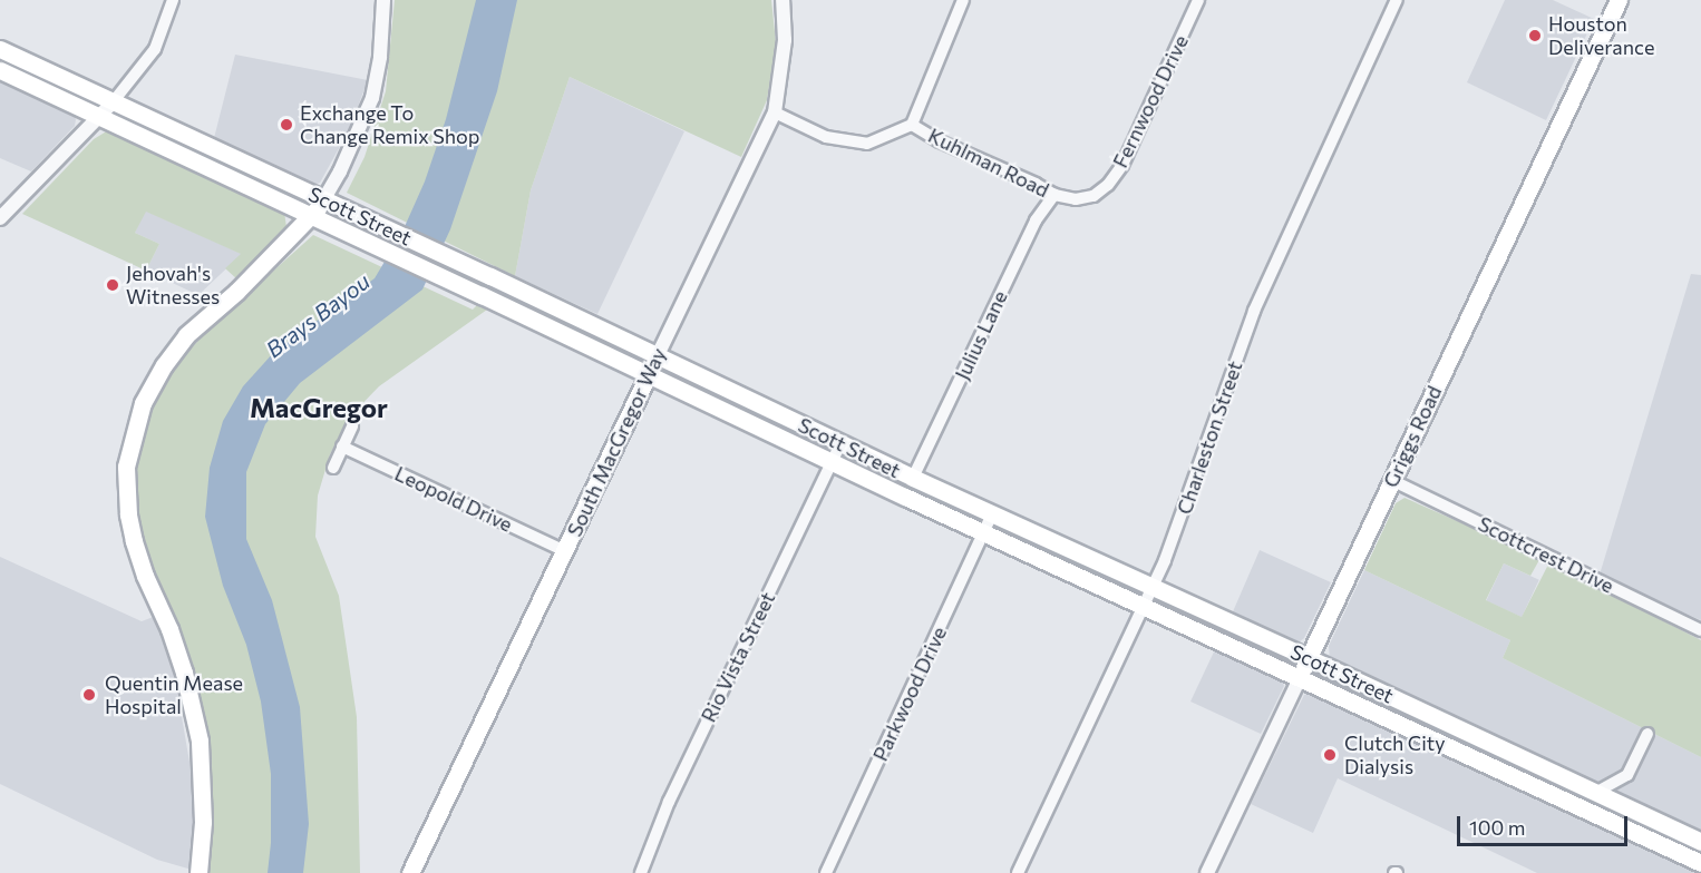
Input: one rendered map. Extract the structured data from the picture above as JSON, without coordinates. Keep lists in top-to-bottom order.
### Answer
{
  "streets": {
    "main road": ["Scott Street", "Griggs Road", "South MacGregor Way"],
    "street": [
      "Fernwood Drive",
      "Kuhlman Road",
      "Julius Lane",
      "Charleston Street",
      "Leopold Drive",
      "Scottcrest Drive",
      "Rio Vista Street",
      "Parkwood Drive"
    ]
  },
  "crossings": [
    ["Fernwood Drive", "Kuhlman Road"],
    ["Kuhlman Road", "Julius Lane"],
    ["Kuhlman Road", "South MacGregor Way"],
    ["Scott Street", "Julius Lane"],
    ["Scott Street", "Griggs Road"],
    ["Scott Street", "Charleston Street"],
    ["Scott Street", "South MacGregor Way"],
    ["Scott Street", "Rio Vista Street"],
    ["Scott Street", "Parkwood Drive"],
    ["Griggs Road", "Scottcrest Drive"],
    ["South MacGregor Way", "Leopold Drive"]
  ],
  "districts": ["MacGregor"],
  "water": ["Brays Bayou"],
  "places": [
    "Houston Deliverance",
    "Exchange To Change Remix Shop",
    "Jehovah's Witnesses",
    "Quentin Mease Hospital",
    "Clutch City Dialysis"
  ],
  "scale_bar": "100 m"
}
